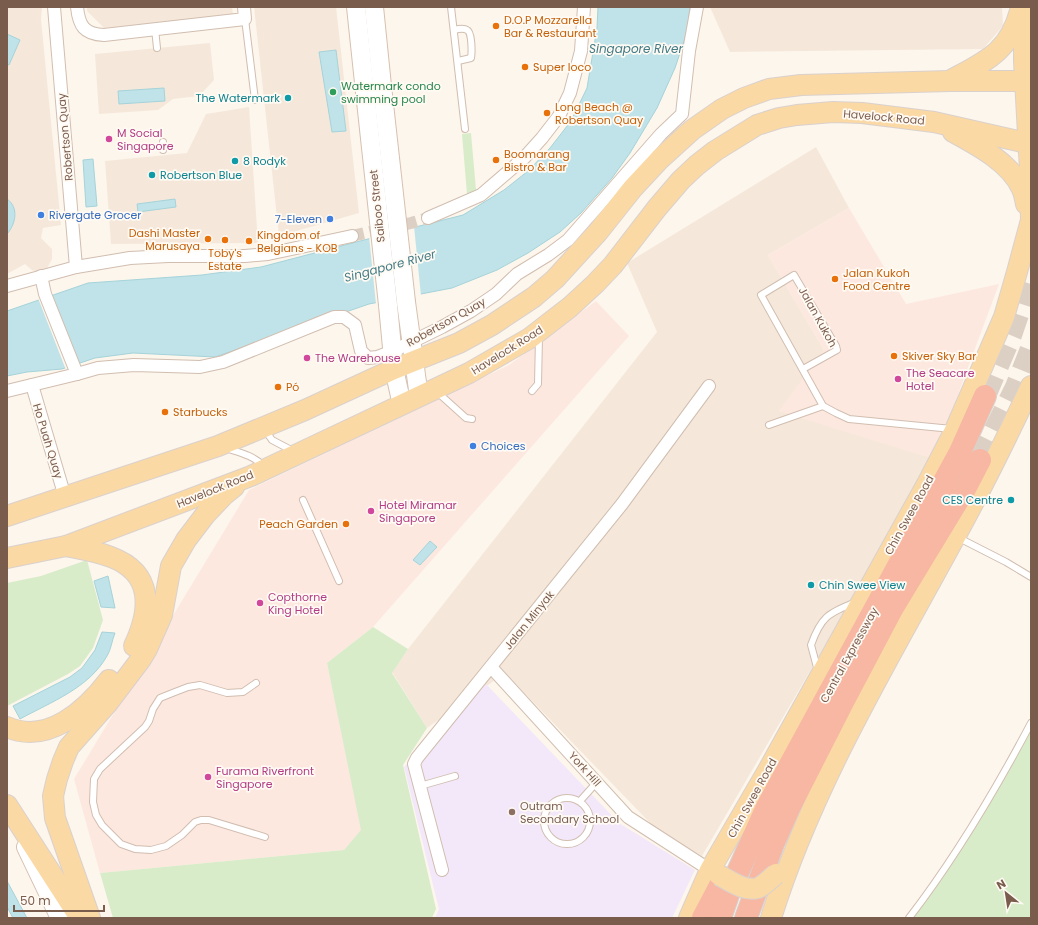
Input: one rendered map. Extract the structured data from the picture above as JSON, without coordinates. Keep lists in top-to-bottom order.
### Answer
{
  "streets": {
    "highway": ["Central Expressway"],
    "main road": ["Havelock Road", "Chin Swee Road"],
    "street": [
      "Robertson Quay",
      "Saiboo Street",
      "Ho Puah Quay",
      "Jalan Minyak",
      "York Hill"
    ],
    "lane": ["Jalan Kukoh"]
  },
  "crossings": [
    ["Havelock Road", "Saiboo Street"],
    ["Havelock Road", "Chin Swee Road"],
    ["Robertson Quay", "Saiboo Street"],
    ["Robertson Quay", "Ho Puah Quay"],
    ["Chin Swee Road", "York Hill"],
    ["Jalan Minyak", "York Hill"]
  ],
  "water": ["Singapore River"],
  "places": [
    "D.O.P Mozzarella Bar & Restaurant",
    "Super loco",
    "Watermark condo swimming pool",
    "The Watermark",
    "Long Beach @ Robertson Quay",
    "M Social Singapore",
    "Boomarang Bistro & Bar",
    "8 Rodyk",
    "Robertson Blue",
    "Rivergate Grocer",
    "7-Eleven",
    "Dashi Master Marusaya",
    "Toby's Estate",
    "Kingdom of Belgians - KOB",
    "Jalan Kukoh Food Centre",
    "Skiver Sky Bar",
    "The Warehouse",
    "The Seacare Hotel",
    "Pó",
    "Starbucks",
    "Choices",
    "CES Centre",
    "Hotel Miramar Singapore",
    "Peach Garden",
    "Chin Swee View",
    "Copthorne King Hotel",
    "Furama Riverfront Singapore",
    "Outram Secondary School"
  ],
  "scale_bar": "50 m",
  "north": "top left"
}
